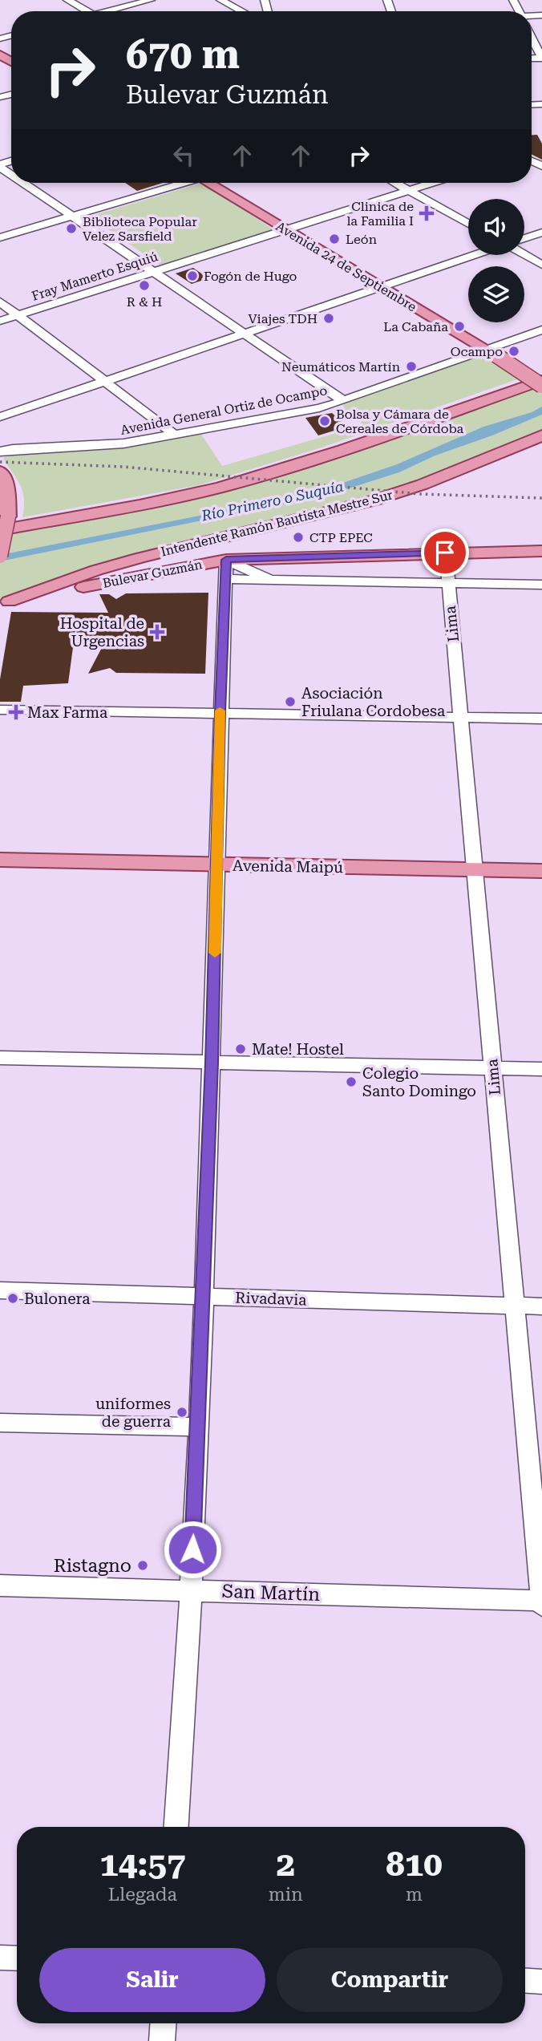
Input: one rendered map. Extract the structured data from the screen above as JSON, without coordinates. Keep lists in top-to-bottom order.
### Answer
{
  "streets": {
    "main road": [
      "Avenida 24 de Septiembre",
      "Intendente Ramón Bautista Mestre Sur",
      "Bulevar Guzmán",
      "Avenida Maipú"
    ],
    "street": [
      "Fray Mamerto Esquiú",
      "Avenida General Ortiz de Ocampo",
      "Lima",
      "Rivadavia",
      "San Martín"
    ]
  },
  "crossings": [
    ["Avenida 24 de Septiembre", "Fray Mamerto Esquiú"],
    ["Avenida 24 de Septiembre", "Avenida General Ortiz de Ocampo"],
    ["Intendente Ramón Bautista Mestre Sur", "Bulevar Guzmán"],
    ["Bulevar Guzmán", "Lima"],
    ["Lima", "Avenida Maipú"],
    ["Lima", "Rivadavia"],
    ["Lima", "San Martín"]
  ],
  "water": ["Río Primero o Suquía"],
  "places": {
    "health": ["Clinica de la Familia I", "Hospital de Urgencias", "Max Farma"],
    "other": [
      "Biblioteca Popular Velez Sarsfield",
      "León",
      "Fogón de Hugo",
      "R & H",
      "Viajes TDH",
      "La Cabaña",
      "Ocampo",
      "Neumáticos Martín",
      "Bolsa y Cámara de Cereales de Córdoba",
      "CTP EPEC",
      "Asociación Friulana Cordobesa",
      "Mate! Hostel",
      "Colegio Santo Domingo",
      "Bulonera",
      "uniformes de guerra",
      "Ristagno"
    ]
  },
  "page": {
    "turn": ["670 m", "Bulevar Guzmán"],
    "eta": [
      "14:57",
      "Llegada",
      "2",
      "min",
      "810",
      "m"
    ],
    "buttons": ["Salir", "Compartir"]
  }
}
